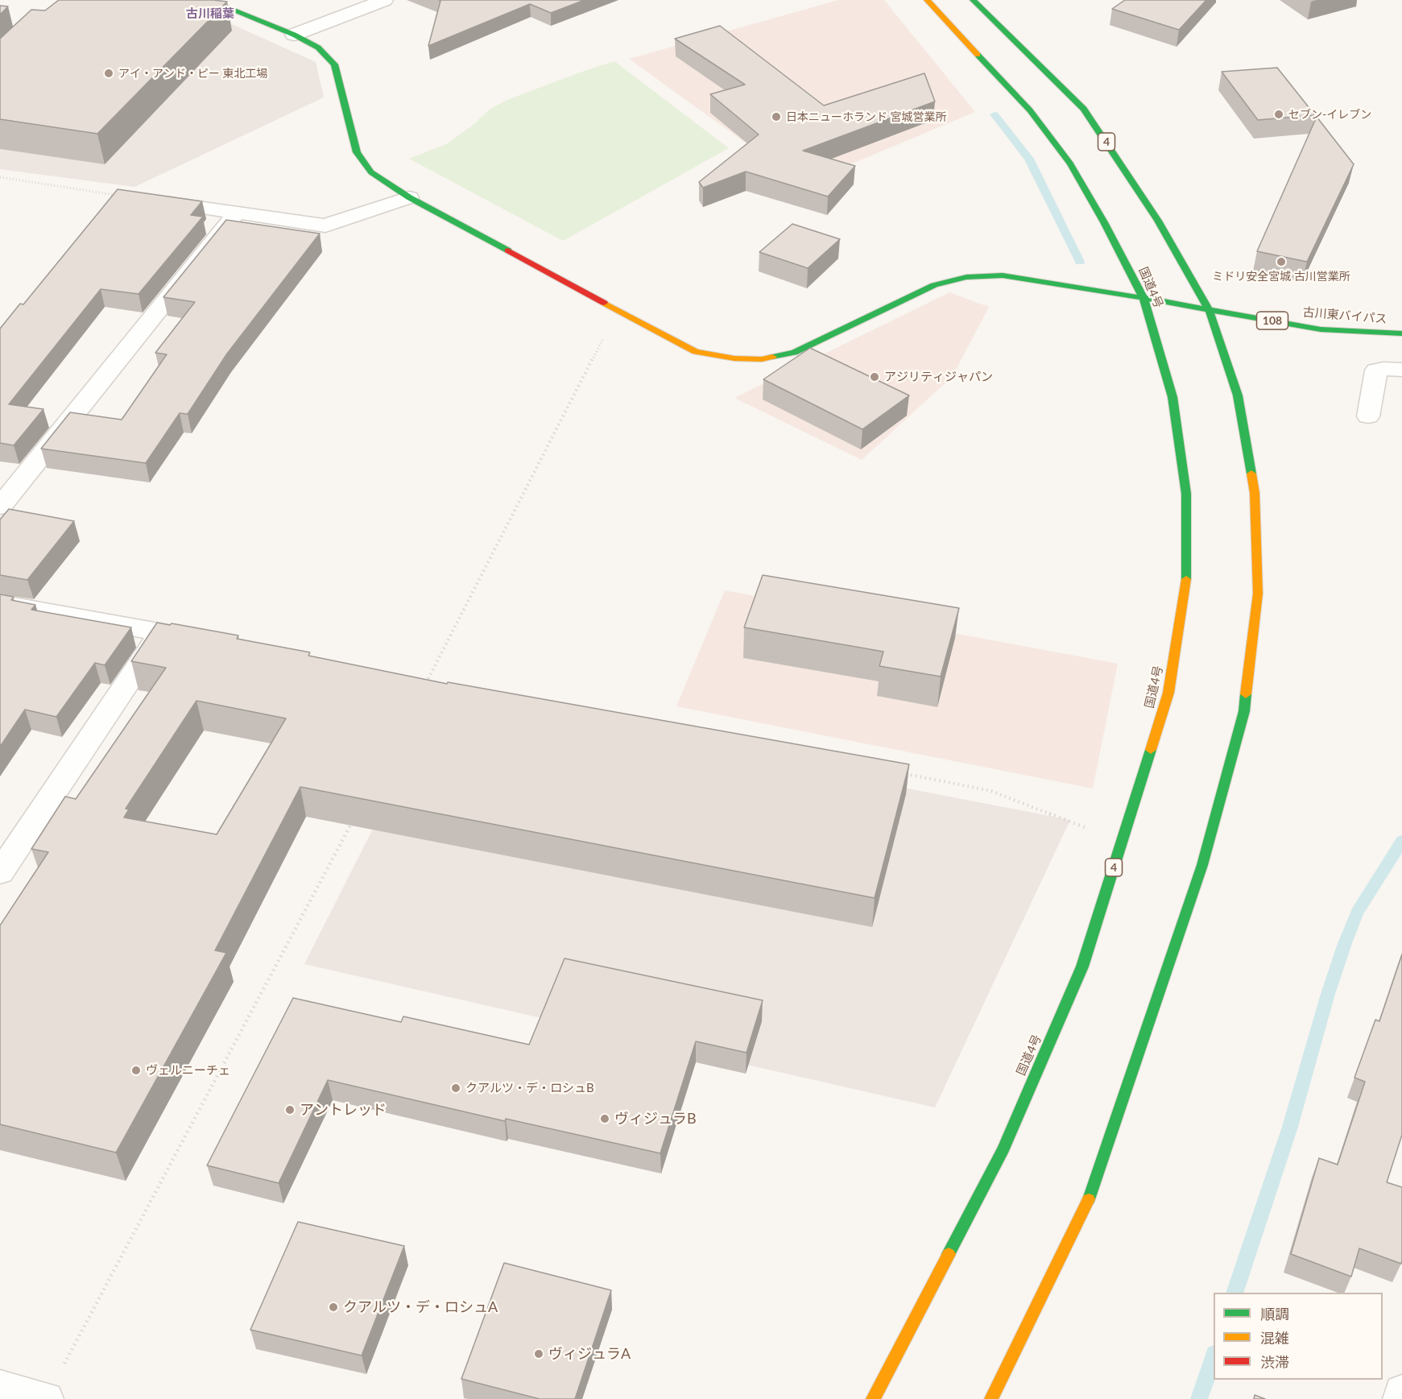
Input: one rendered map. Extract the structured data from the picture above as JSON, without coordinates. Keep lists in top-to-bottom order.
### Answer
{
  "streets": {
    "main road": [
      "4",
      "国道4号",
      "古川東バイパス",
      "108"
    ]
  },
  "crossings": [
    ["4", "古川東バイパス"],
    ["国道4号", "古川東バイパス"]
  ],
  "districts": ["古川稲葉"],
  "places": [
    "アイ・アンド・ピー 東北工場",
    "セブン-イレブン",
    "日本ニューホランド 宮城営業所",
    "ミドリ安全宮城 古川営業所",
    "アジリティジャパン",
    "ヴェルニーチェ",
    "クアルツ・デ・ロシュB",
    "アントレッド",
    "ヴィジュラB",
    "クアルツ・デ・ロシュA",
    "ヴィジュラA"
  ],
  "legend": ["順調", "混雑", "渋滞"]
}
